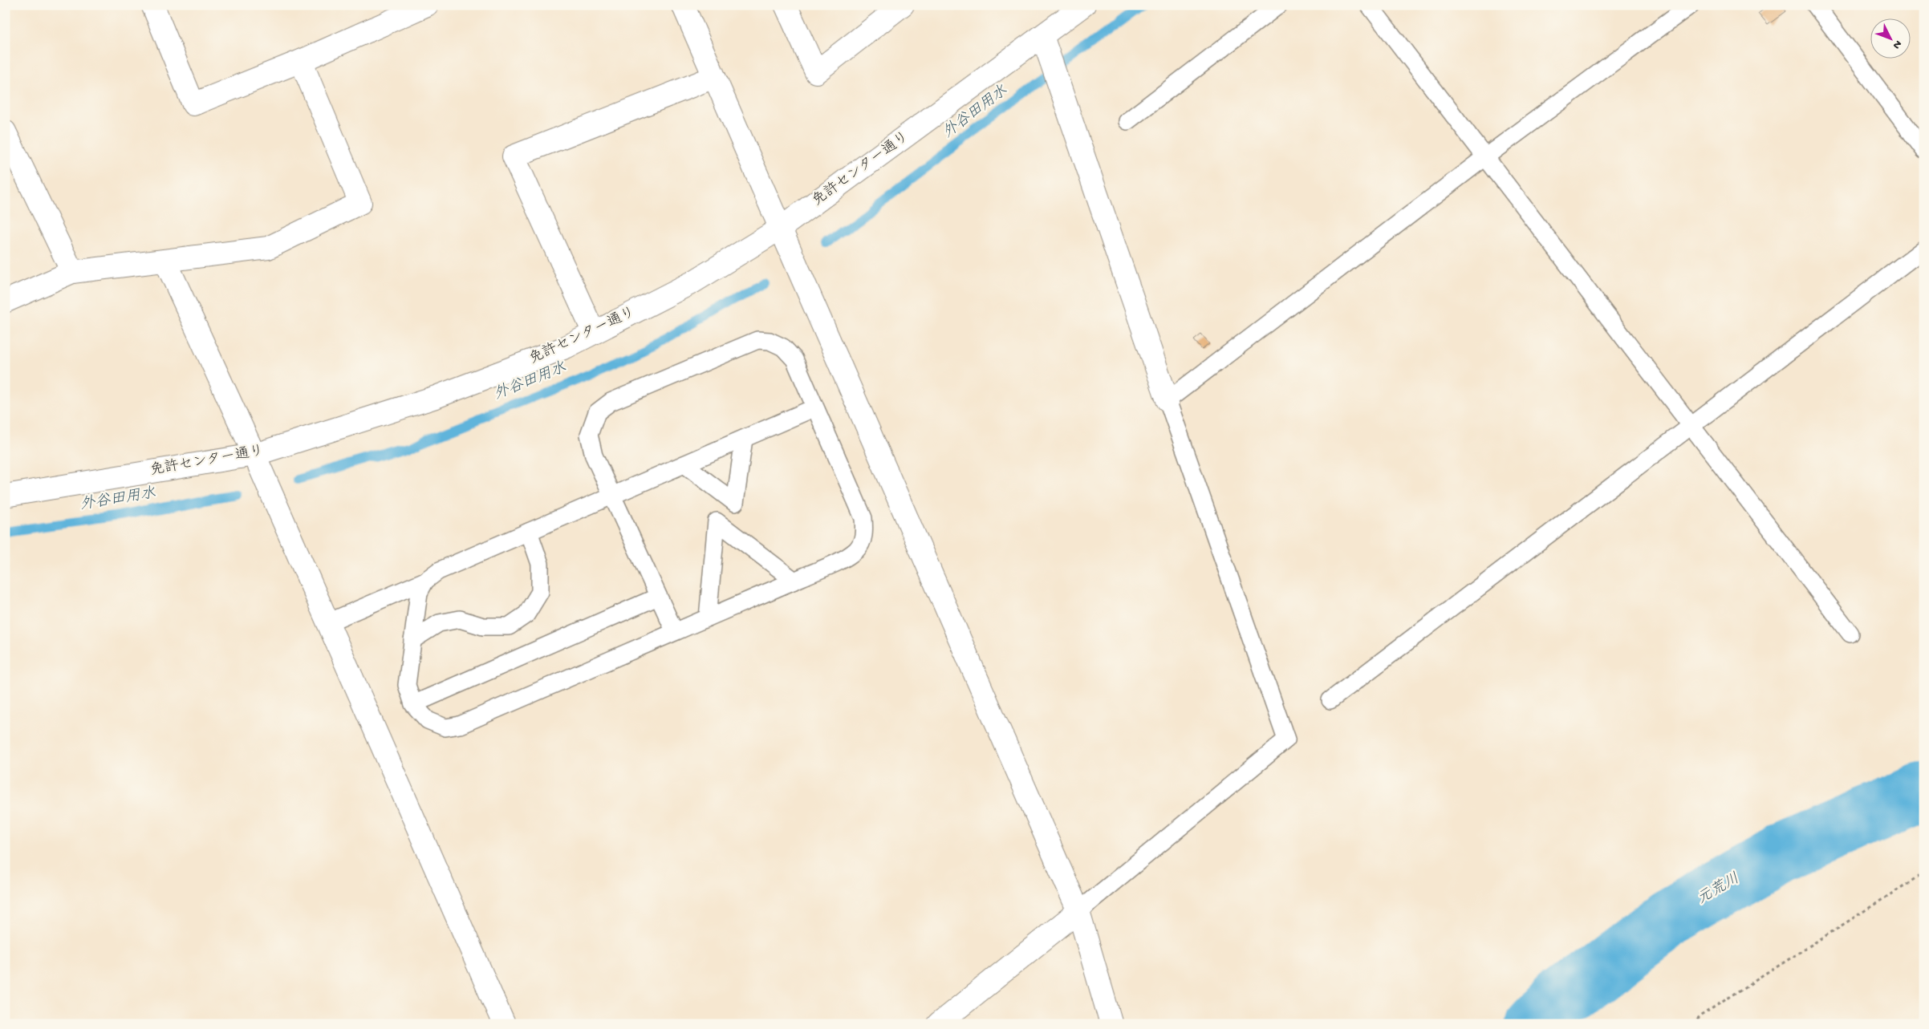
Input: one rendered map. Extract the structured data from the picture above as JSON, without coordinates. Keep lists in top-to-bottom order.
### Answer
{
  "streets": {
    "street": ["免許センター通り"]
  },
  "water": ["外谷田用水", "元荒川"],
  "north": "bottom right"
}
